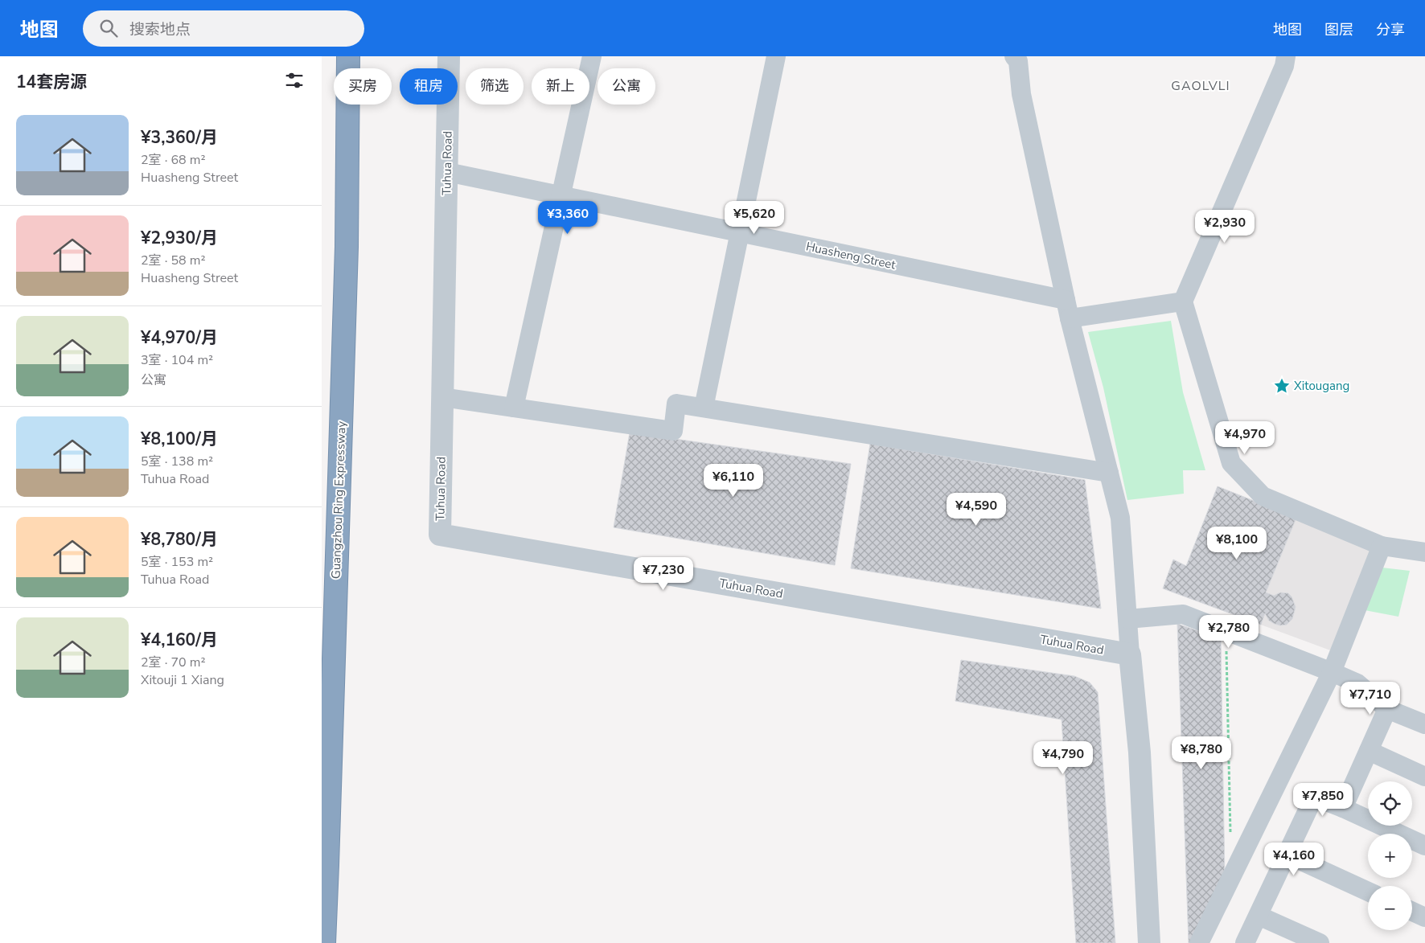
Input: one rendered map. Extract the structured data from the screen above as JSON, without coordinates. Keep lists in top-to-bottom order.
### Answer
{
  "streets": {
    "highway": ["Guangzhou Ring Expressway"],
    "street": ["Tuhua Road", "Huasheng Street"]
  },
  "crossings": [
    ["Tuhua Road", "Huasheng Street"]
  ],
  "districts": ["GAOLVLI"],
  "places": {
    "place": ["Xitougang"]
  },
  "page": {
    "header": "地图",
    "search": "搜索地点",
    "nav": ["地图", "图层", "分享"],
    "heading": "14套房源",
    "chip": [
      "买房",
      "租房",
      "筛选",
      "新上",
      "公寓"
    ],
    "list": [
      {
        "name": "¥3,360/月",
        "note": "2室 · 68 m² · Huasheng Street"
      },
      {
        "name": "¥2,930/月",
        "note": "2室 · 58 m² · Huasheng Street"
      },
      {
        "name": "¥4,970/月",
        "note": "3室 · 104 m² · 公寓"
      },
      {
        "name": "¥8,100/月",
        "note": "5室 · 138 m² · Tuhua Road"
      },
      {
        "name": "¥8,780/月",
        "note": "5室 · 153 m² · Tuhua Road"
      },
      {
        "name": "¥4,160/月",
        "note": "2室 · 70 m² · Xitouji 1 Xiang"
      }
    ],
    "price": [
      "¥3,360",
      "¥5,620",
      "¥2,930",
      "¥4,970",
      "¥6,110",
      "¥4,590",
      "¥8,100",
      "¥7,230",
      "¥2,780",
      "¥7,710",
      "¥8,780",
      "¥4,790",
      "¥7,850",
      "¥4,160"
    ],
    "map_buttons": ["+", "−"]
  }
}
